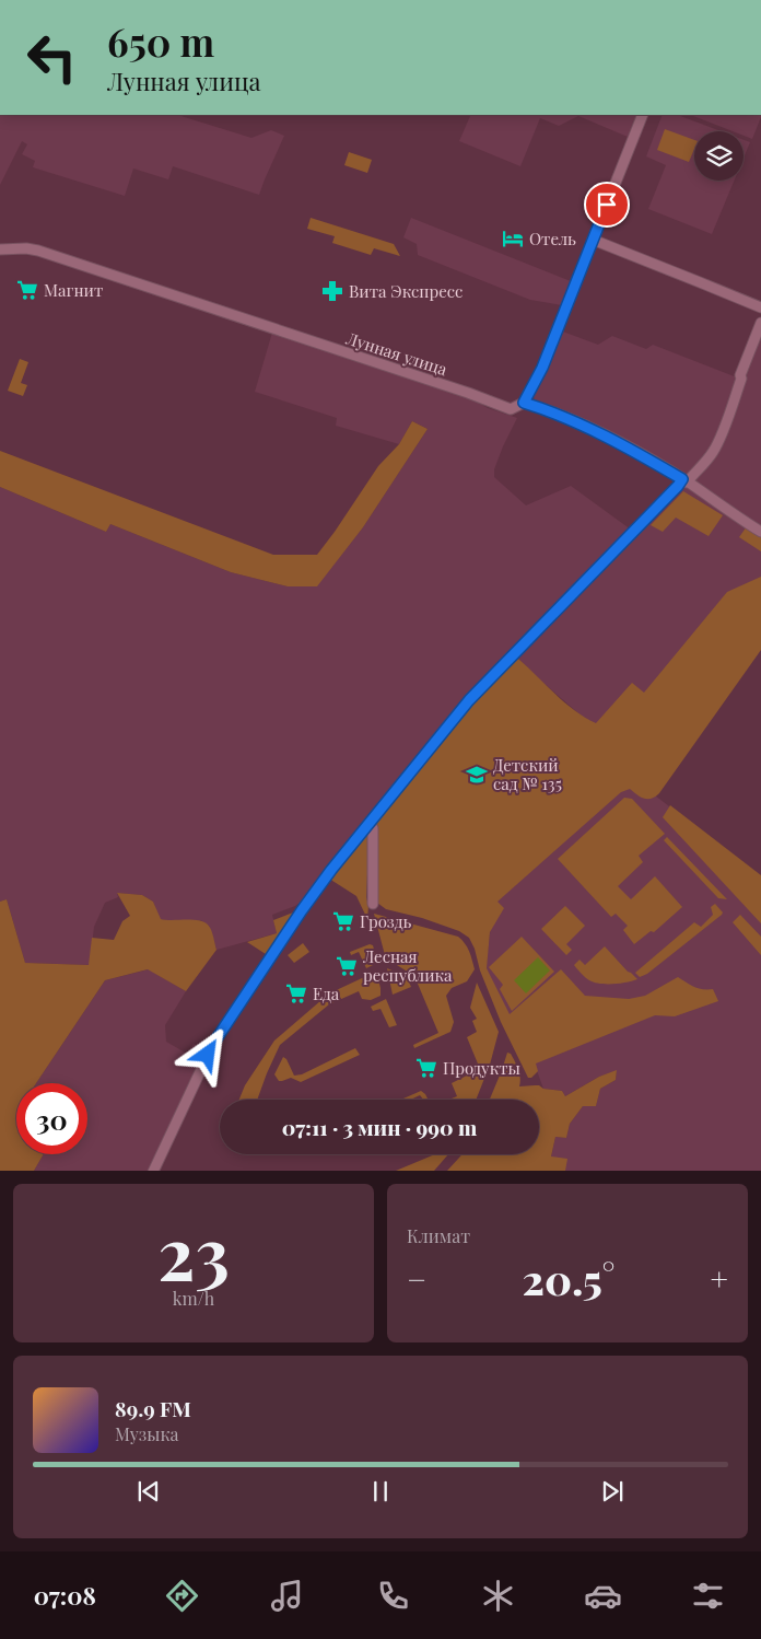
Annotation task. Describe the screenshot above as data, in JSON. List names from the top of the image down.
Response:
{
  "streets": {
    "street": ["Лунная улица"]
  },
  "places": {
    "hotel": ["Отель"],
    "supermarket": [
      "Магнит",
      "Гроздь",
      "Лесная республика",
      "Еда",
      "Продукты"
    ],
    "pharmacy": ["Вита Экспресс"],
    "school or university": ["Детский сад № 135"]
  },
  "page": {
    "turn": ["650 m", "Лунная улица"],
    "limit": "30",
    "trip": "07:11 · 3 мин · 990 m",
    "tile": [
      ["23", "km/h"],
      "Климат"
    ],
    "heat": ["−", "20.5°", "+"],
    "song": ["89.9 FM", "Музыка"],
    "tabs": "07:08"
  }
}
